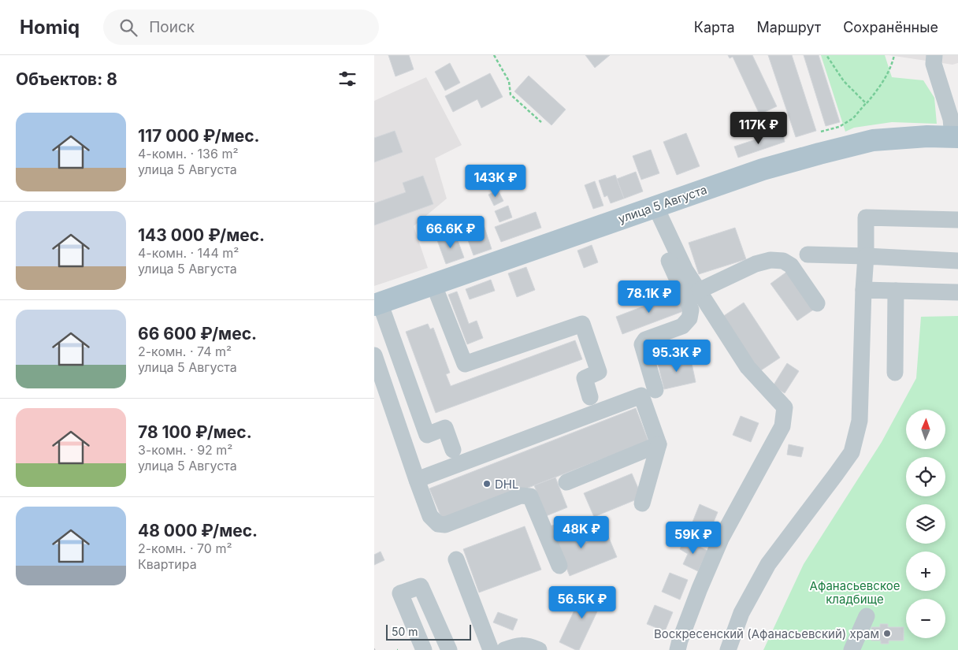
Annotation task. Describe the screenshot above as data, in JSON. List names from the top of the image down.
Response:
{
  "streets": {
    "main road": ["улица 5 Августа"]
  },
  "parks": ["Афанасьевское кладбище"],
  "places": ["DHL", "Воскресенский (Афанасьевский) храм"],
  "scale_bar": "50 m",
  "north": "top",
  "page": {
    "header": "Homiq",
    "search": "Поиск",
    "nav": ["Карта", "Маршрут", "Сохранённые"],
    "heading": "Объектов: 8",
    "list": [
      {
        "name": "117 000 ₽/мес.",
        "note": "4-комн. · 136 m² · улица 5 Августа"
      },
      {
        "name": "143 000 ₽/мес.",
        "note": "4-комн. · 144 m² · улица 5 Августа"
      },
      {
        "name": "66 600 ₽/мес.",
        "note": "2-комн. · 74 m² · улица 5 Августа"
      },
      {
        "name": "78 100 ₽/мес.",
        "note": "3-комн. · 92 m² · улица 5 Августа"
      },
      {
        "name": "48 000 ₽/мес.",
        "note": "2-комн. · 70 m² · Квартира"
      }
    ],
    "price": [
      "117K ₽",
      "143K ₽",
      "66.6K ₽",
      "78.1K ₽",
      "95.3K ₽",
      "48K ₽",
      "59K ₽",
      "56.5K ₽"
    ],
    "map_buttons": ["+", "−"],
    "scale": "50 m"
  }
}
